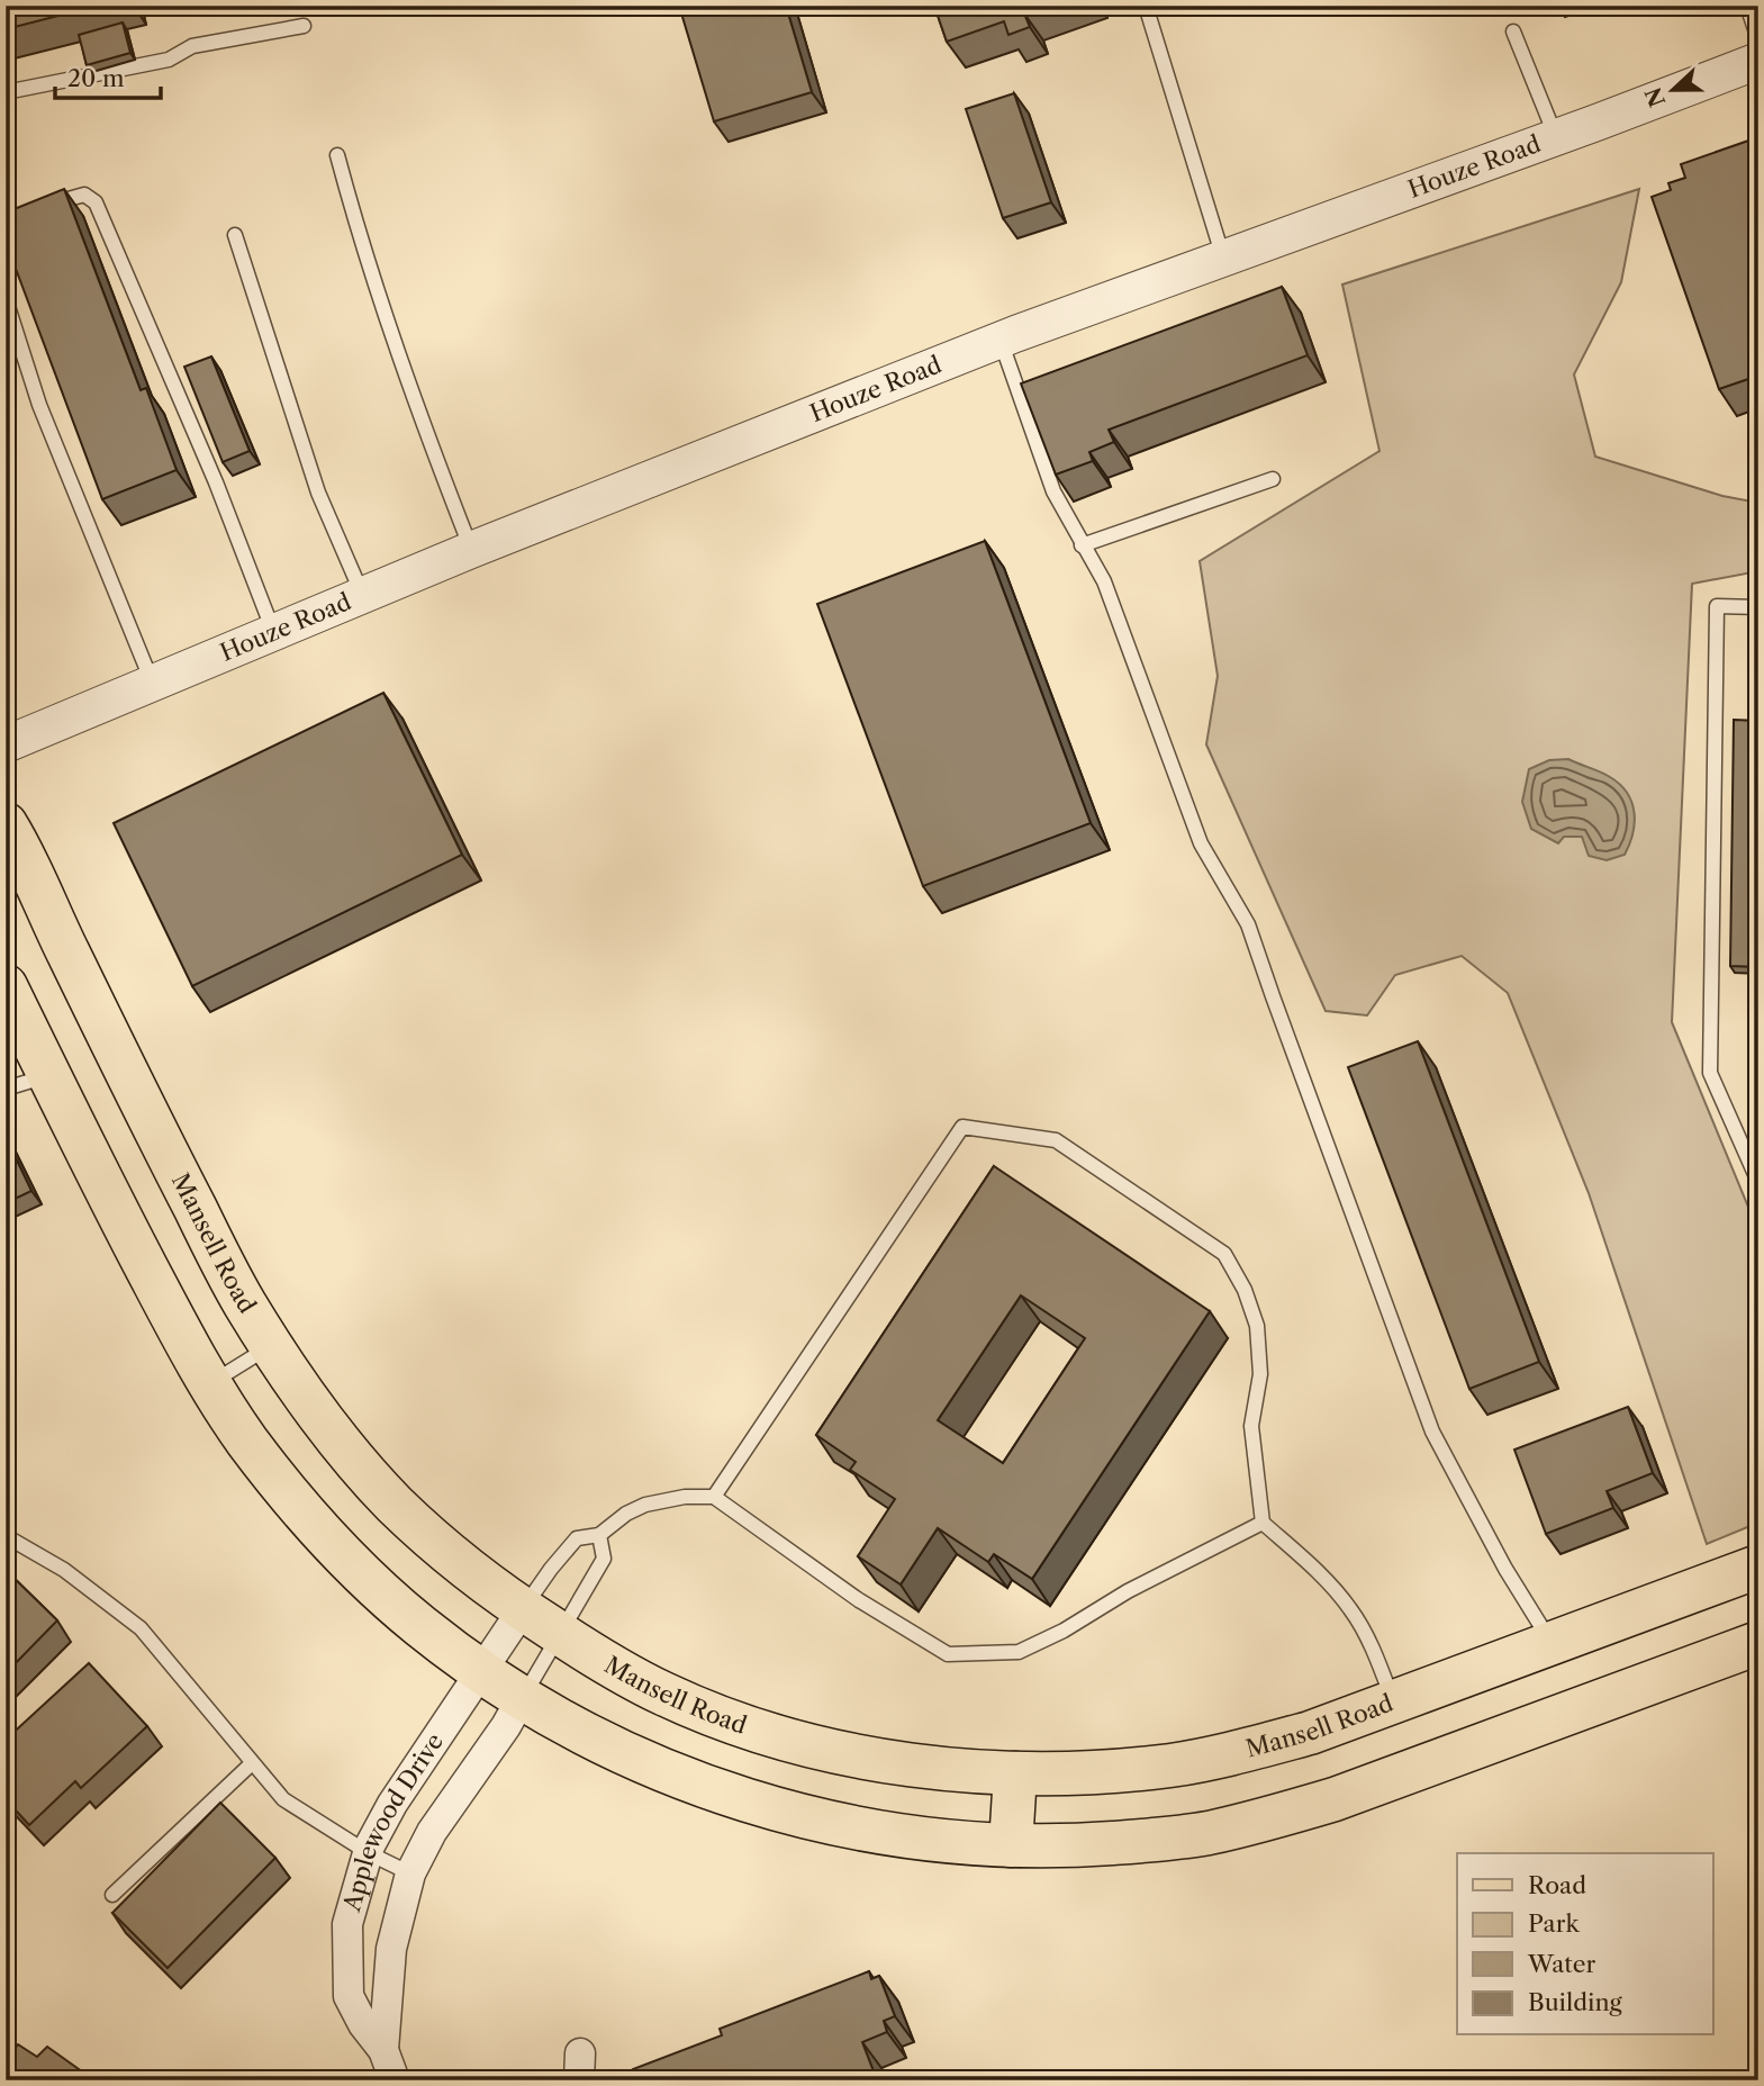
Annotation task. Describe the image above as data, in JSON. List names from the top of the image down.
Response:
{
  "streets": {
    "main road": ["Mansell Road"],
    "street": ["Houze Road", "Applewood Drive"]
  },
  "crossings": [
    ["Mansell Road", "Applewood Drive"]
  ],
  "legend": [
    "Road",
    "Park",
    "Water",
    "Building"
  ],
  "scale_bar": "20 m",
  "north": "left"
}
